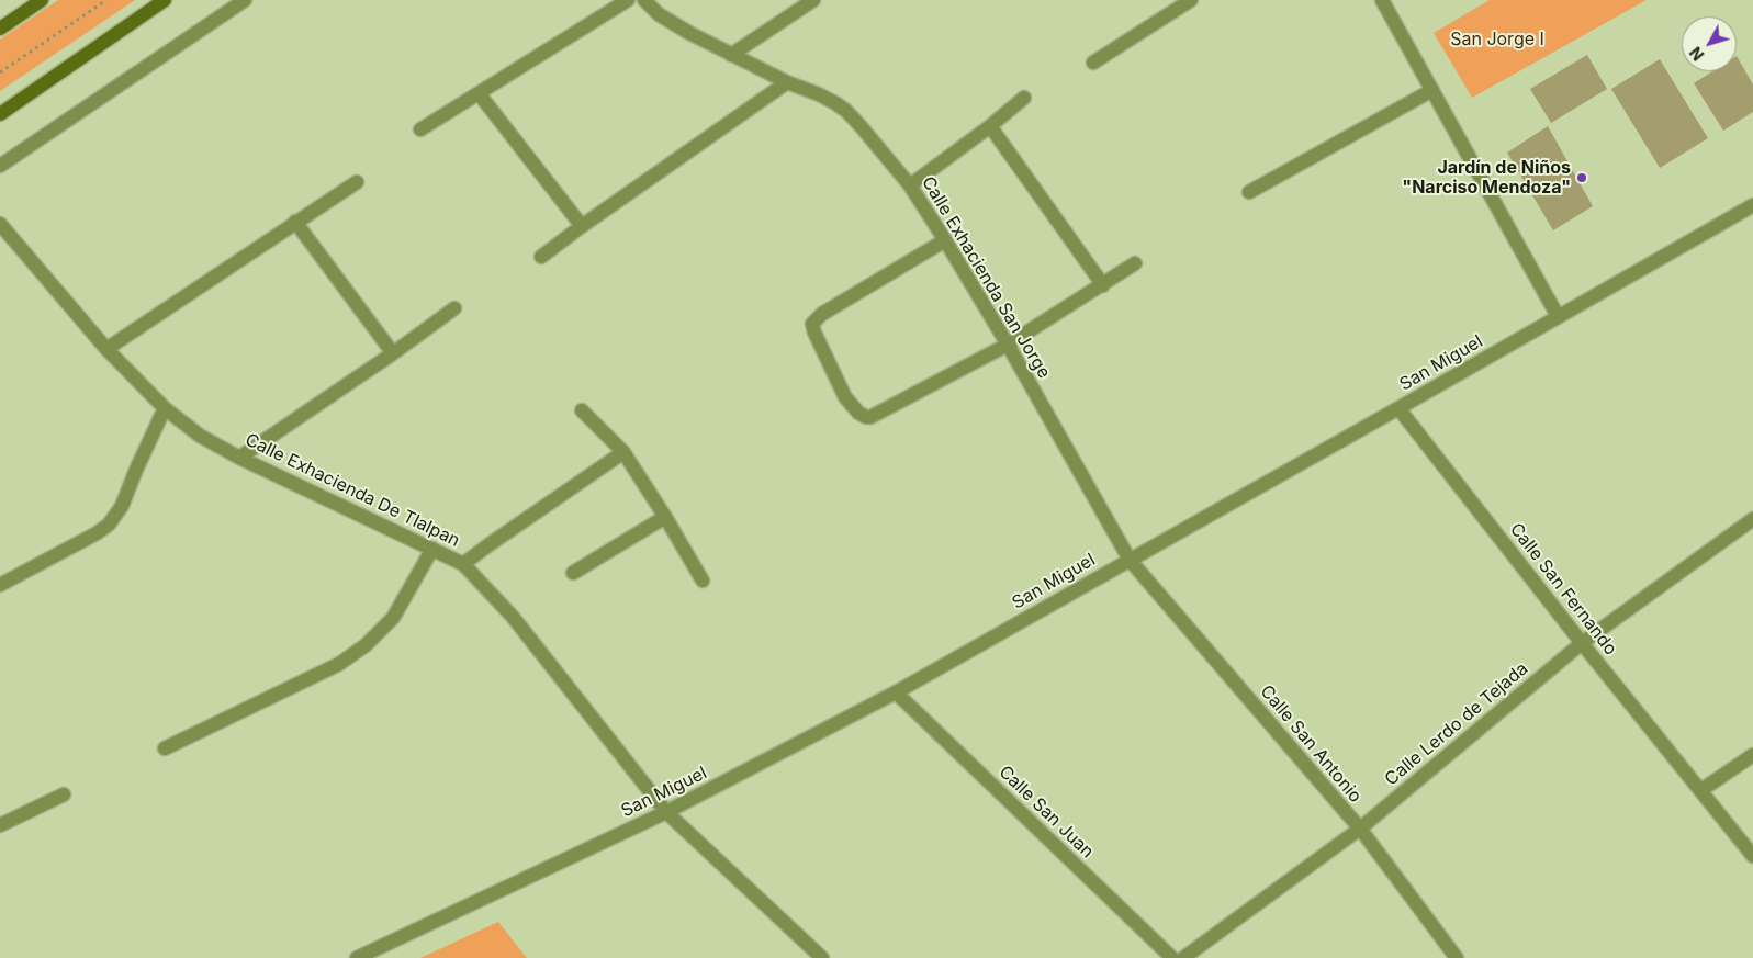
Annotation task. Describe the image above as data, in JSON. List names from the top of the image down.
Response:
{
  "streets": {
    "street": [
      "Calle Exhacienda San Jorge",
      "San Miguel",
      "Calle Exhacienda De Tlalpan",
      "Calle San Fernando",
      "Calle Lerdo de Tejada",
      "Calle San Antonio",
      "Calle San Juan"
    ]
  },
  "crossings": [
    ["Calle Exhacienda San Jorge", "San Miguel"],
    ["Calle Exhacienda San Jorge", "Calle San Antonio"],
    ["San Miguel", "Calle Exhacienda De Tlalpan"],
    ["San Miguel", "Calle San Fernando"],
    ["San Miguel", "Calle San Antonio"],
    ["San Miguel", "Calle San Juan"],
    ["Calle San Fernando", "Calle Lerdo de Tejada"],
    ["Calle Lerdo de Tejada", "Calle San Antonio"]
  ],
  "parks": ["San Jorge I"],
  "places": ["Jardín de Niños \"Narciso Mendoza\""],
  "north": "bottom left"
}
